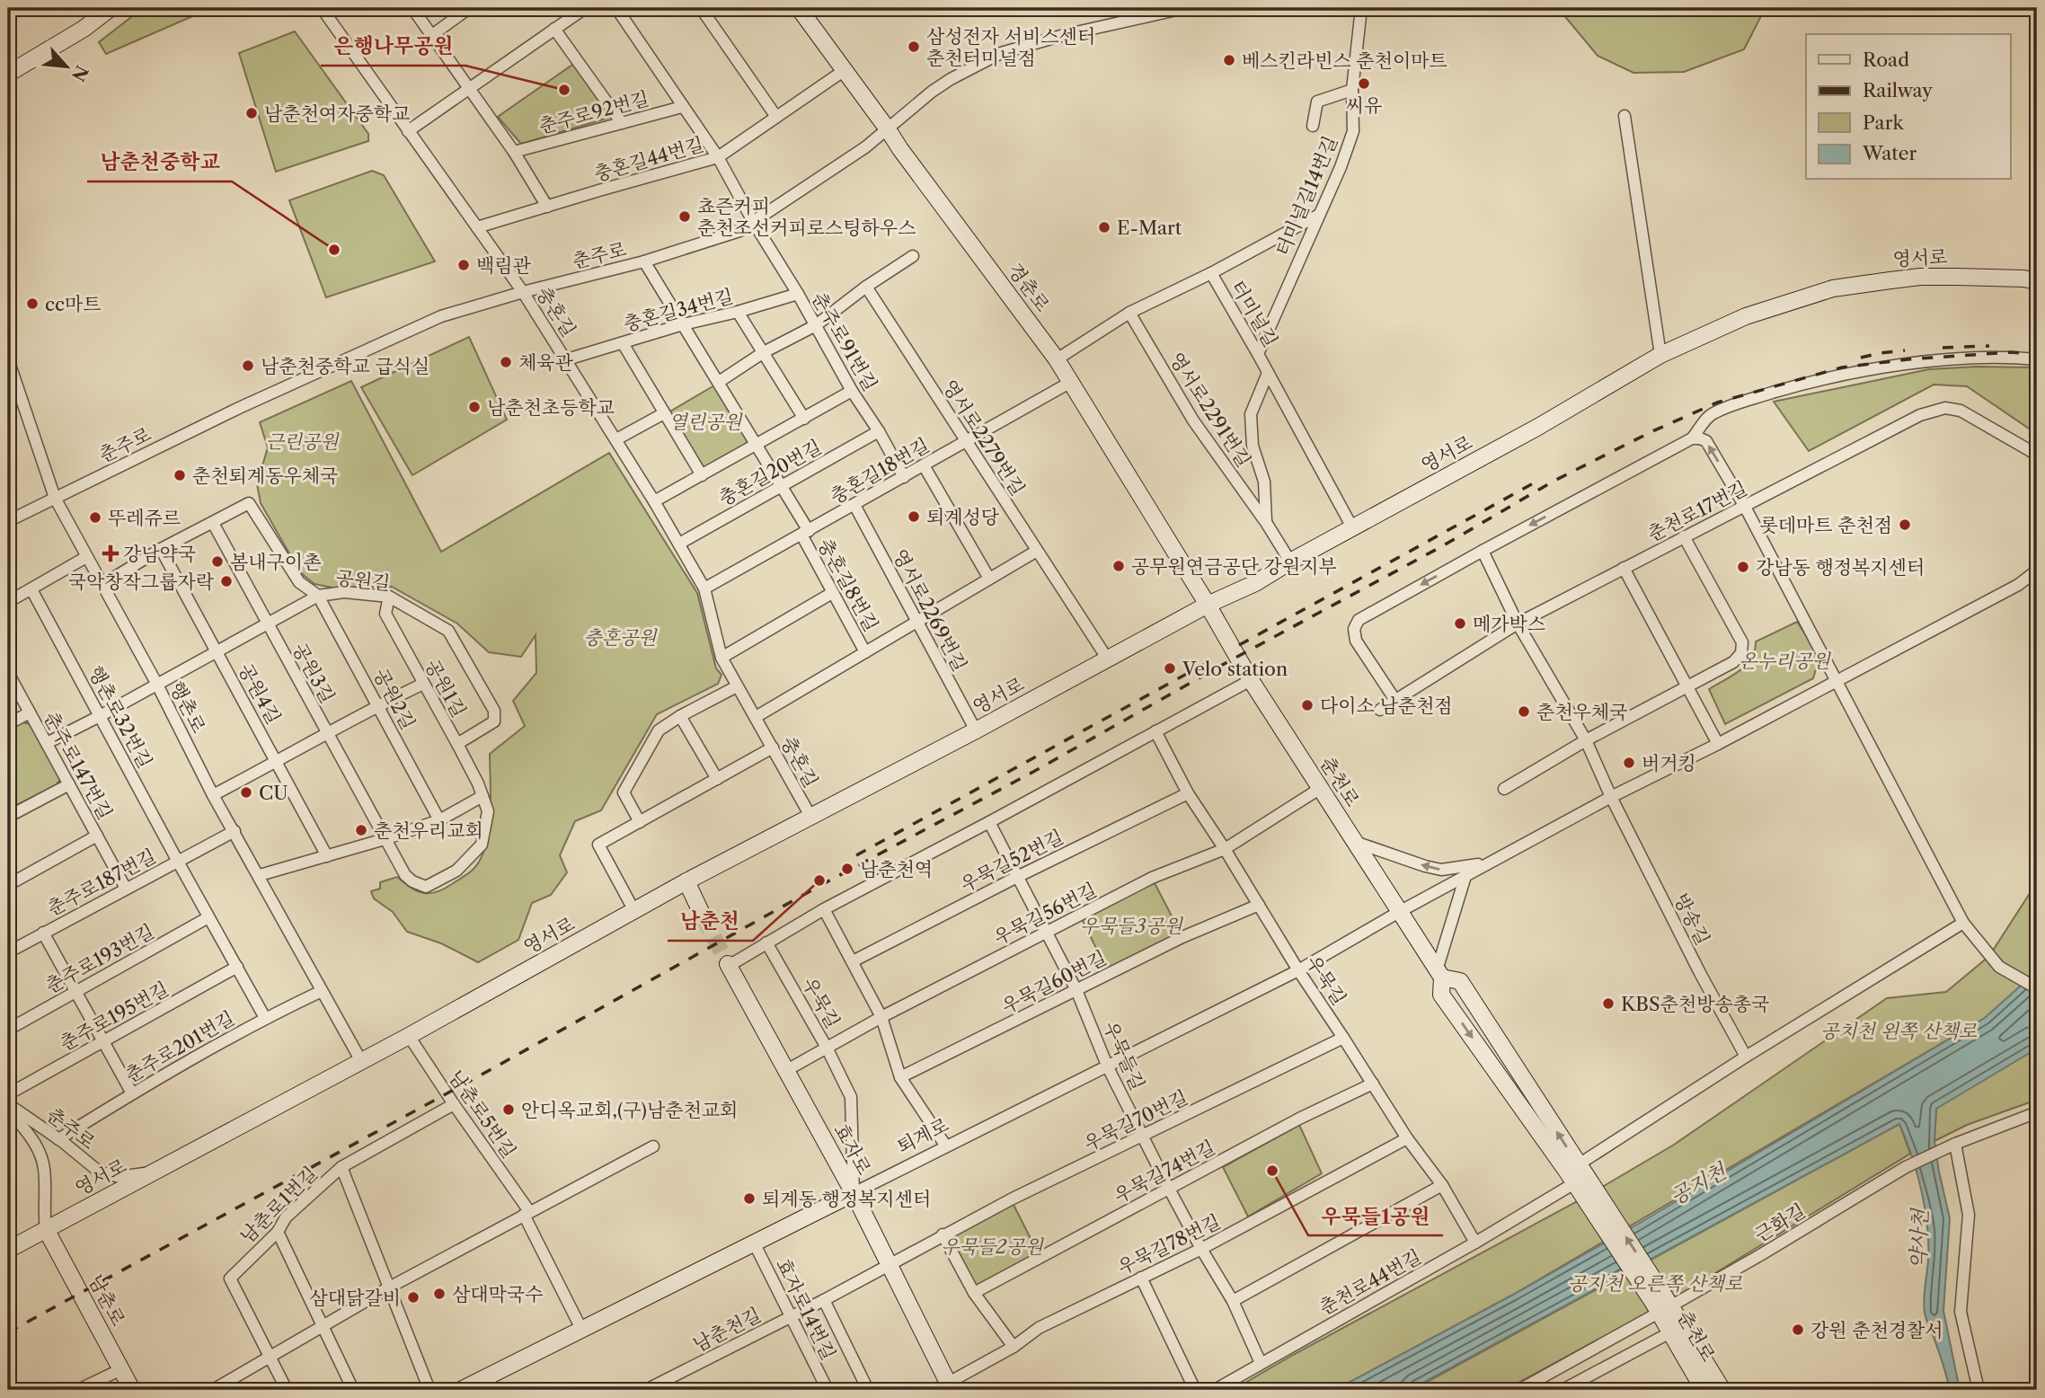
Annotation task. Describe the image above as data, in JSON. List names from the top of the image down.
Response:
{
  "streets": {
    "street": [
      "춘주로92번길",
      "충혼길44번길",
      "터미널길14번길",
      "춘주로",
      "영서로",
      "경춘로",
      "충혼길34번길",
      "충혼길",
      "터미널길",
      "춘주로91번길",
      "영서로2291번길",
      "영서로2279번길",
      "충혼길18번길",
      "충혼길20번길",
      "춘천로17번길",
      "공원길",
      "충혼길8번길",
      "영서로2269번길",
      "공원3길",
      "공원1길",
      "공원4길",
      "공원2길",
      "행촌로",
      "행촌로32번길",
      "춘주로147번길",
      "춘천로",
      "우묵길52번길",
      "춘주로187번길",
      "우묵길56번길",
      "방송길",
      "춘주로193번길",
      "우묵길",
      "우묵길60번길",
      "춘주로195번길",
      "춘주로201번길",
      "우묵들길",
      "남춘로5번길",
      "우묵길70번길",
      "퇴계로",
      "효자로",
      "우묵길74번길",
      "남춘로1번길",
      "근화길",
      "우묵길78번길",
      "춘천로44번길",
      "남춘로",
      "효자로14번길",
      "남춘천길"
    ]
  },
  "crossings": [
    ["춘주로92번길", "충혼길44번길"],
    ["춘주로92번길", "춘주로"],
    ["춘주로92번길", "춘주로91번길"],
    ["충혼길44번길", "경춘로"],
    ["충혼길44번길", "충혼길"],
    ["터미널길14번길", "터미널길"],
    ["춘주로", "영서로"],
    ["춘주로", "경춘로"],
    ["춘주로", "충혼길"],
    ["춘주로", "춘주로91번길"],
    ["춘주로", "충혼길8번길"],
    ["춘주로", "행촌로"],
    ["춘주로", "춘주로201번길"],
    ["영서로", "경춘로"],
    ["영서로", "충혼길"],
    ["영서로", "터미널길"],
    ["영서로", "영서로2291번길"],
    ["영서로", "영서로2279번길"],
    ["영서로", "영서로2269번길"],
    ["영서로", "행촌로"],
    ["영서로", "춘천로"],
    ["영서로", "남춘로5번길"],
    ["영서로", "남춘로"],
    ["경춘로", "터미널길"],
    ["경춘로", "충혼길18번길"],
    ["경춘로", "춘천로"],
    ["충혼길34번길", "충혼길"],
    ["충혼길34번길", "춘주로91번길"],
    ["충혼길34번길", "충혼길8번길"],
    ["충혼길", "충혼길18번길"],
    ["충혼길", "충혼길20번길"],
    ["충혼길", "충혼길8번길"],
    ["터미널길", "영서로2291번길"],
    ["춘주로91번길", "충혼길18번길"],
    ["춘주로91번길", "충혼길20번길"],
    ["영서로2279번길", "충혼길18번길"],
    ["영서로2279번길", "충혼길8번길"],
    ["충혼길18번길", "충혼길8번길"],
    ["충혼길18번길", "영서로2269번길"],
    ["충혼길20번길", "충혼길8번길"],
    ["춘천로17번길", "방송길"],
    ["공원길", "공원3길"],
    ["공원길", "공원1길"],
    ["공원길", "공원2길"],
    ["충혼길8번길", "영서로2269번길"],
    ["공원3길", "공원1길"],
    ["행촌로", "춘주로187번길"],
    ["행촌로", "춘주로201번길"],
    ["행촌로32번길", "춘주로187번길"],
    ["춘주로147번길", "춘주로187번길"],
    ["춘천로", "우묵길56번길"],
    ["춘천로", "퇴계로"],
    ["춘천로", "근화길"],
    ["춘천로", "춘천로44번길"],
    ["우묵길52번길", "우묵길"],
    ["우묵길52번길", "우묵들길"],
    ["춘주로187번길", "춘주로193번길"],
    ["춘주로187번길", "춘주로195번길"],
    ["춘주로187번길", "춘주로201번길"],
    ["우묵길56번길", "우묵길"],
    ["우묵길56번길", "우묵들길"],
    ["우묵길56번길", "효자로"],
    ["우묵길", "우묵길60번길"],
    ["우묵길", "우묵길70번길"],
    ["우묵길", "퇴계로"],
    ["우묵길", "효자로"],
    ["우묵길", "우묵길74번길"],
    ["우묵길", "우묵길78번길"],
    ["우묵길", "춘천로44번길"],
    ["우묵길60번길", "우묵들길"],
    ["우묵들길", "우묵길70번길"],
    ["우묵들길", "퇴계로"],
    ["우묵들길", "우묵길74번길"],
    ["우묵들길", "우묵길78번길"],
    ["우묵들길", "춘천로44번길"],
    ["남춘로5번길", "퇴계로"],
    ["남춘로5번길", "남춘로1번길"],
    ["우묵길70번길", "효자로"],
    ["우묵길70번길", "남춘천길"],
    ["퇴계로", "효자로"],
    ["퇴계로", "효자로14번길"],
    ["효자로", "우묵길78번길"],
    ["효자로", "남춘천길"],
    ["효자로14번길", "남춘천길"]
  ],
  "water": ["공지천", "약사천"],
  "parks": [
    "열린공원",
    "근린공원",
    "충혼공원",
    "온누리공원",
    "우묵들3공원",
    "공치천 왼쪽 산책로",
    "우묵들2공원",
    "공지천 오른쪽 산책로"
  ],
  "places": {
    "other": [
      "삼성전자 서비스센터 춘천터미널점",
      "베스킨라빈스 춘천이마트",
      "씨유",
      "은행나무공원",
      "남춘천여자중학교",
      "쵸즌커피 춘천조선커피로스팅하우스",
      "E-Mart",
      "남춘천중학교",
      "백림관",
      "cc마트",
      "체육관",
      "남춘천중학교 급식실",
      "남춘천초등학교",
      "춘천퇴계동우체국",
      "퇴계성당",
      "뚜레쥬르",
      "롯데마트 춘천점",
      "봄내구이촌",
      "공무원연금공단 강원지부",
      "강남동 행정복지센터",
      "국악창작그룹자락",
      "메가박스",
      "Velo station",
      "다이소 남춘천점",
      "춘천우체국",
      "버거킹",
      "CU",
      "춘천우리교회",
      "남춘천역",
      "남춘천",
      "KBS춘천방송총국",
      "안디옥교회,(구)남춘천교회",
      "우묵들1공원",
      "퇴계동 행정복지센터",
      "삼대막국수",
      "삼대닭갈비",
      "강원 춘천경찰서"
    ],
    "health": ["강남약국"]
  },
  "legend": [
    "Road",
    "Railway",
    "Park",
    "Water"
  ],
  "north": "bottom right"
}
